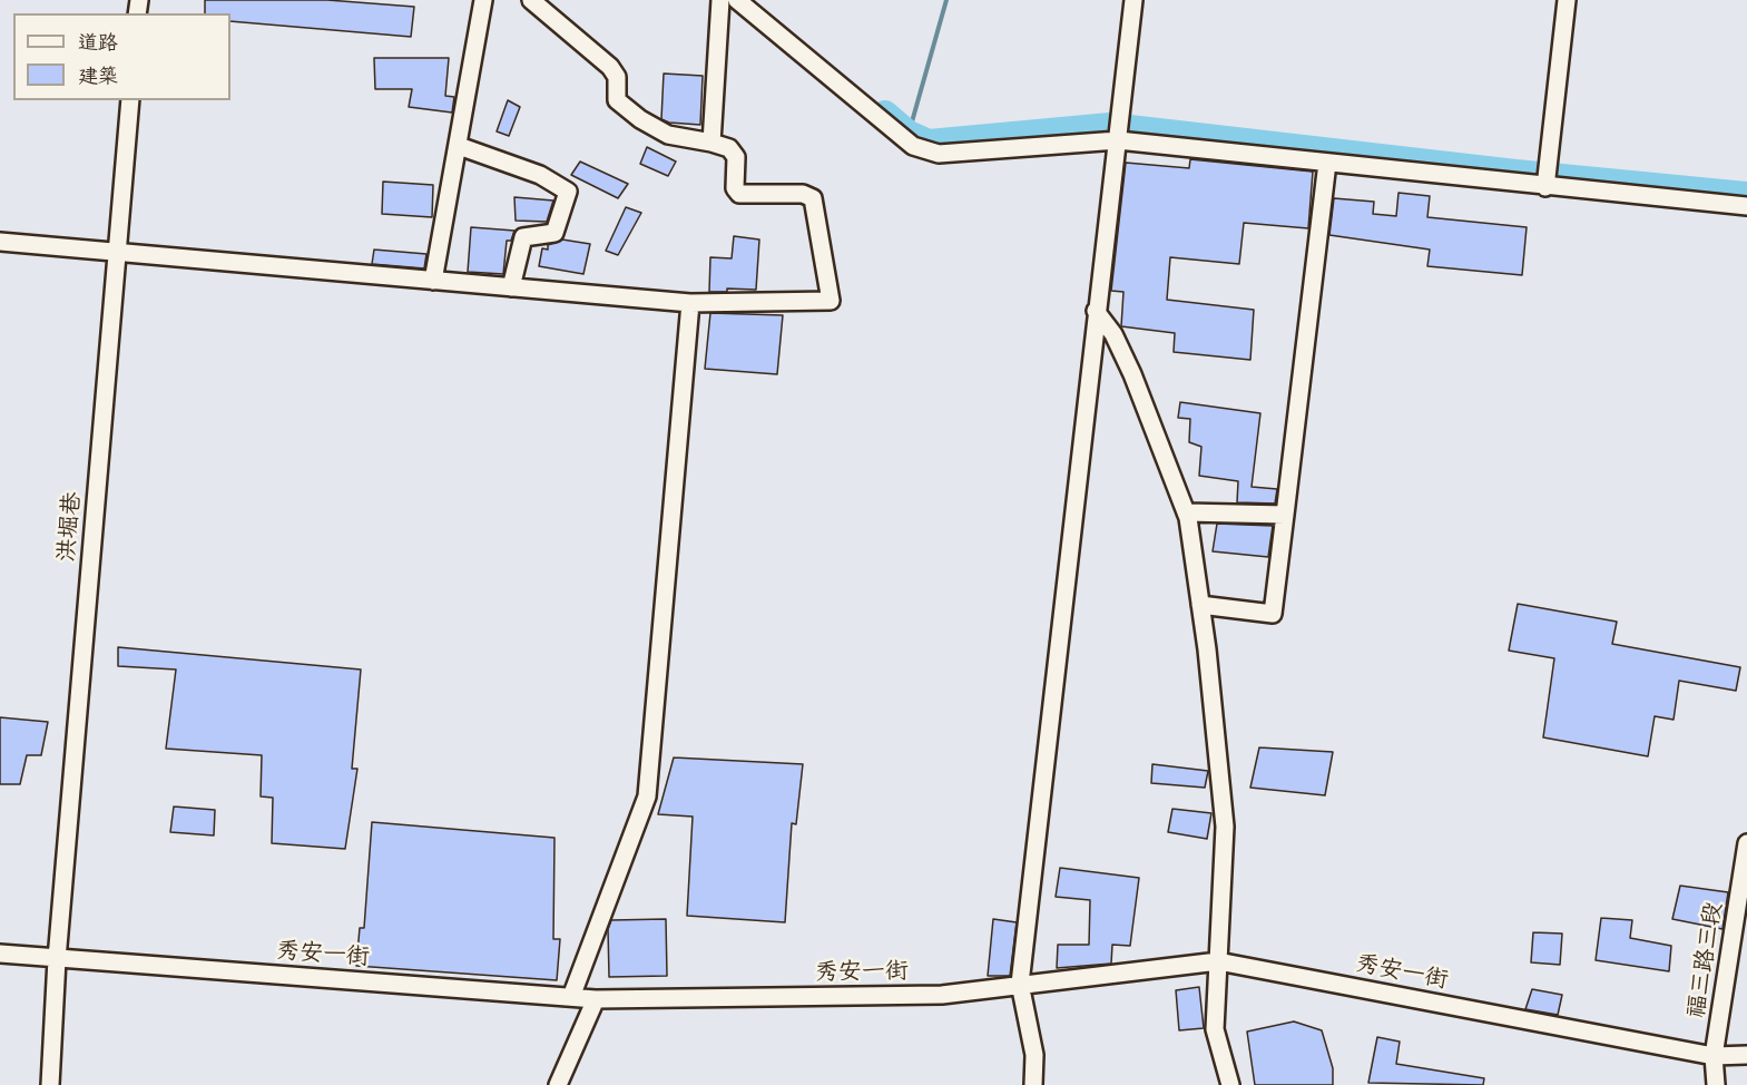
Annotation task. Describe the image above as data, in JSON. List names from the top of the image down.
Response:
{
  "streets": {
    "street": ["洪堀巷", "秀安一街", "福三路三段"]
  },
  "crossings": [
    ["洪堀巷", "秀安一街"],
    ["秀安一街", "福三路三段"]
  ],
  "legend": ["道路", "建築"]
}
